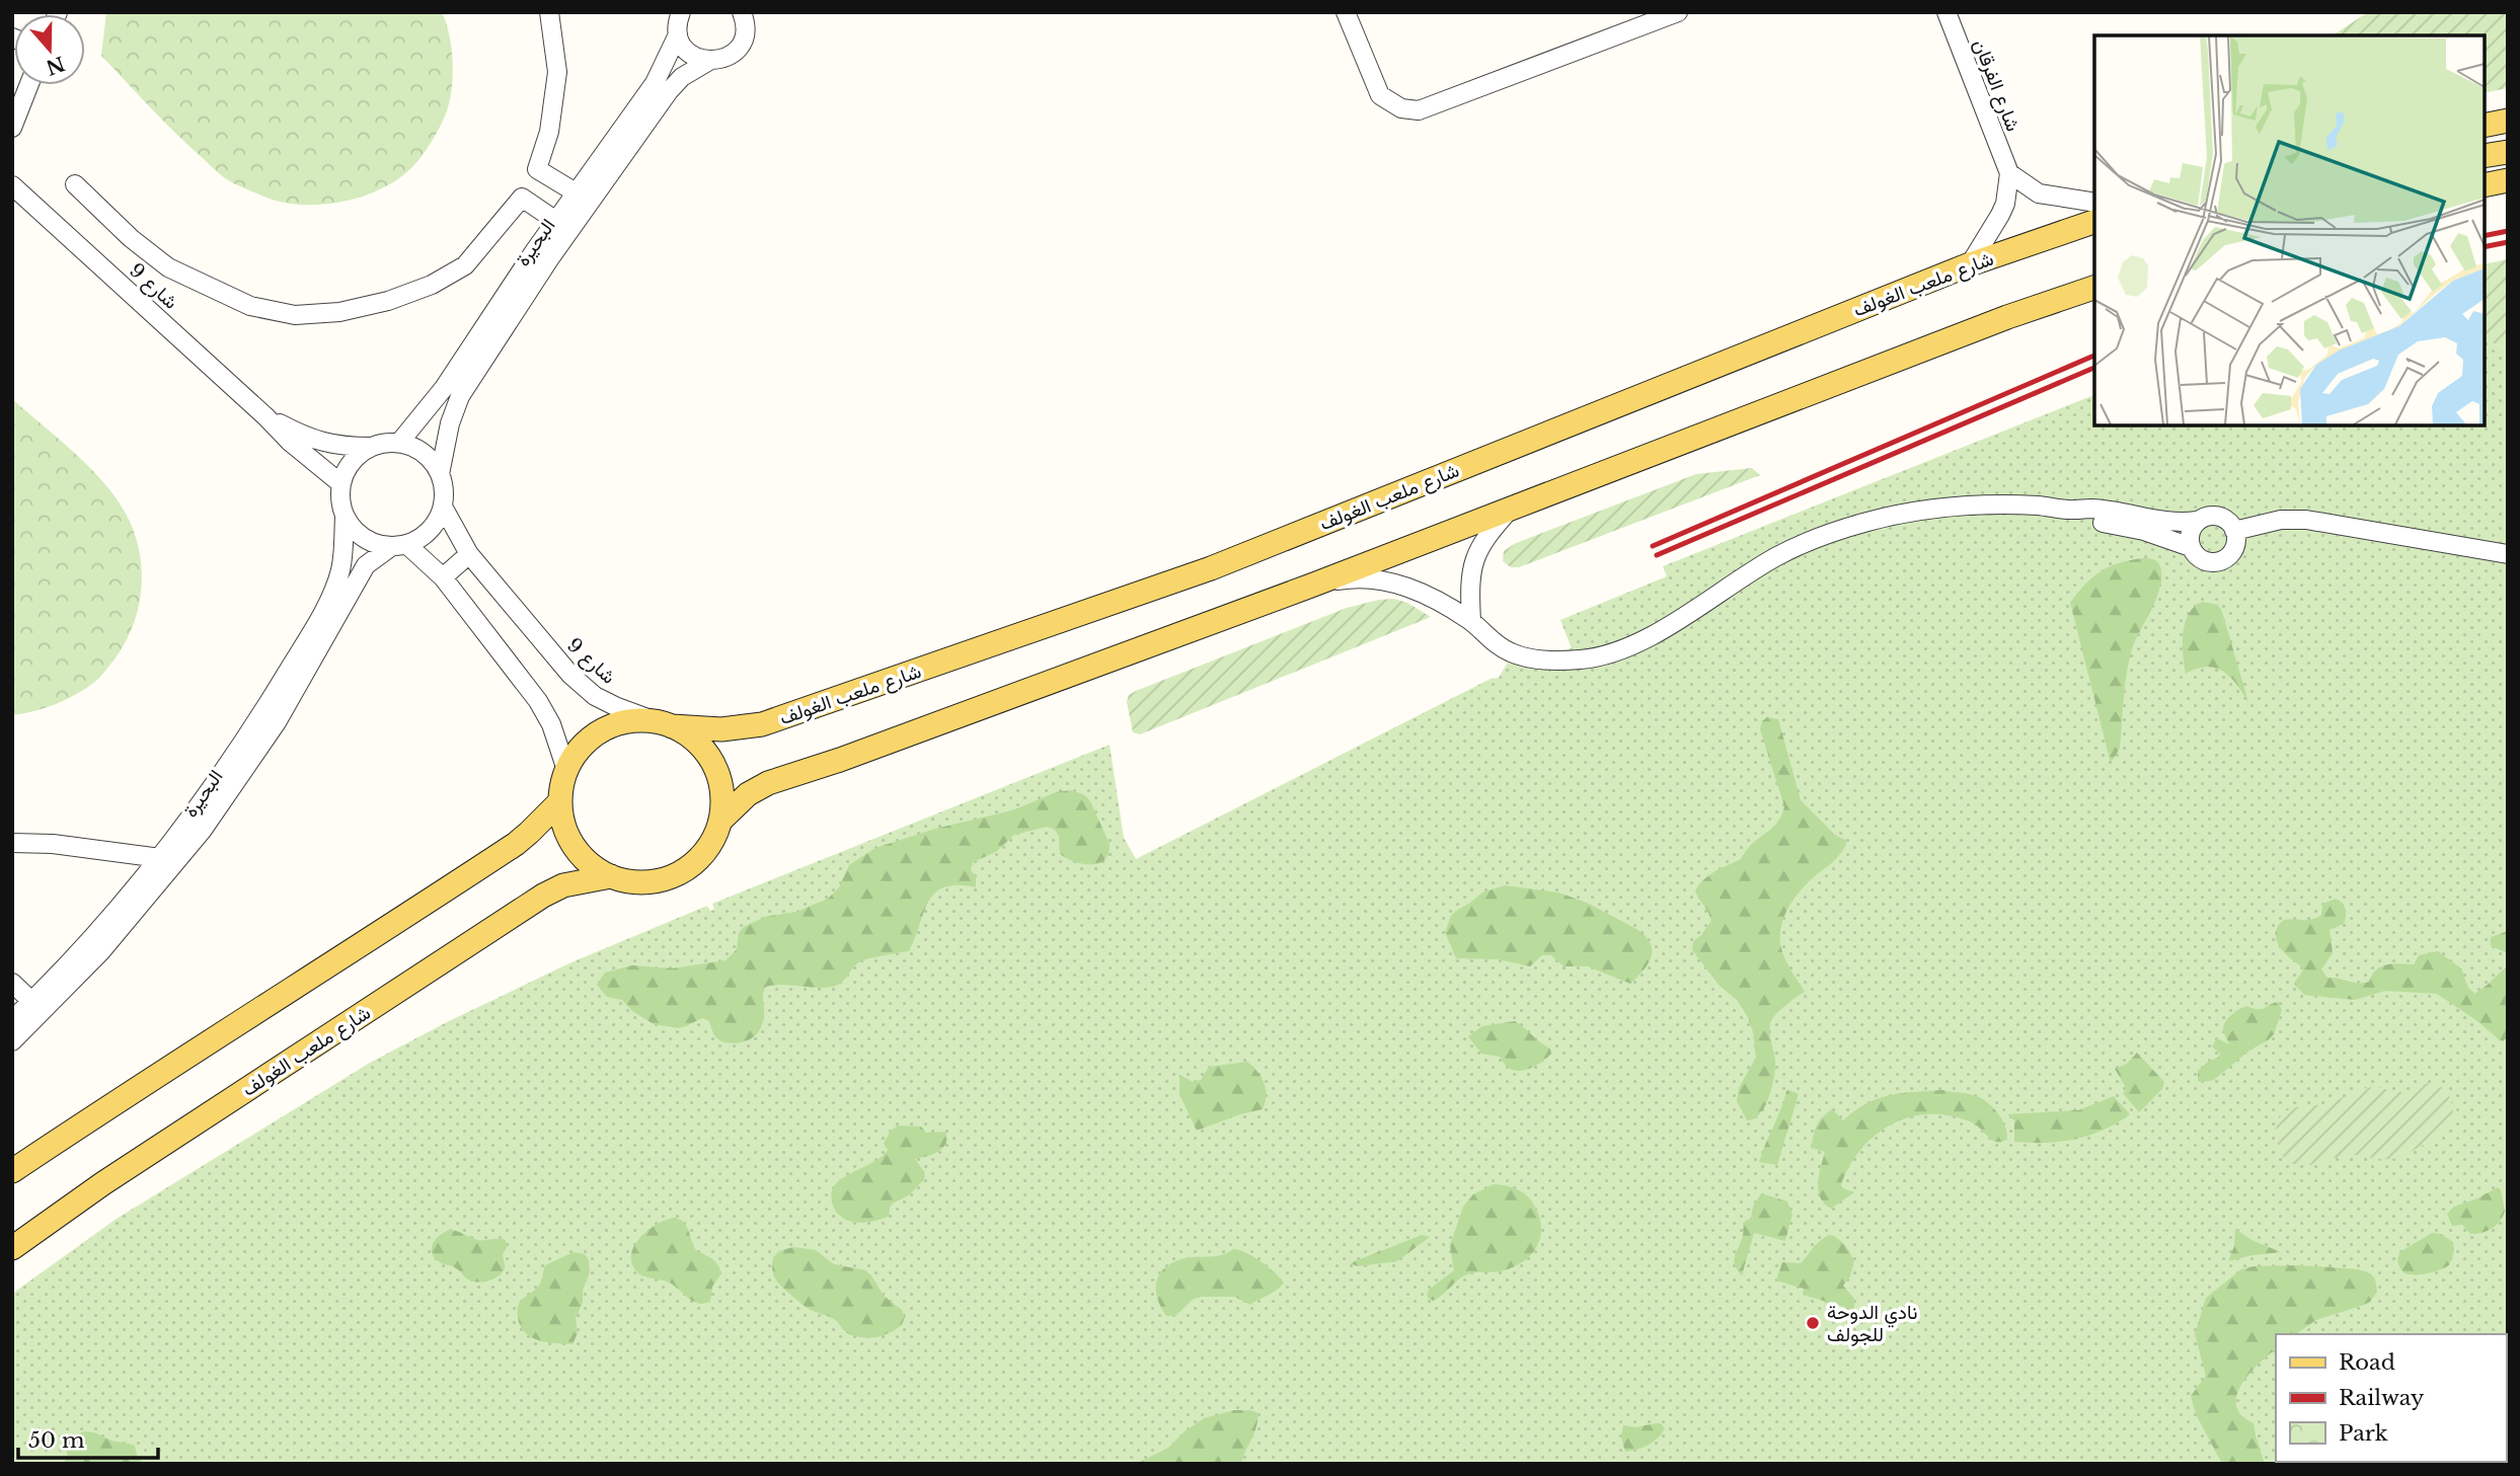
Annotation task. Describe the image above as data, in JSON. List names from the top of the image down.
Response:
{
  "streets": {
    "main road": ["شارع ملعب الغولف"],
    "street": ["شارع الفرقان", "البحيرة", "شارع 9"]
  },
  "crossings": [
    ["البحيرة", "شارع 9"],
    ["شارع ملعب الغولف", "شارع 9"]
  ],
  "places": ["نادي الدوحة للجولف"],
  "legend": ["Road", "Railway", "Park"],
  "scale_bar": "50 m",
  "north": "bottom"
}
